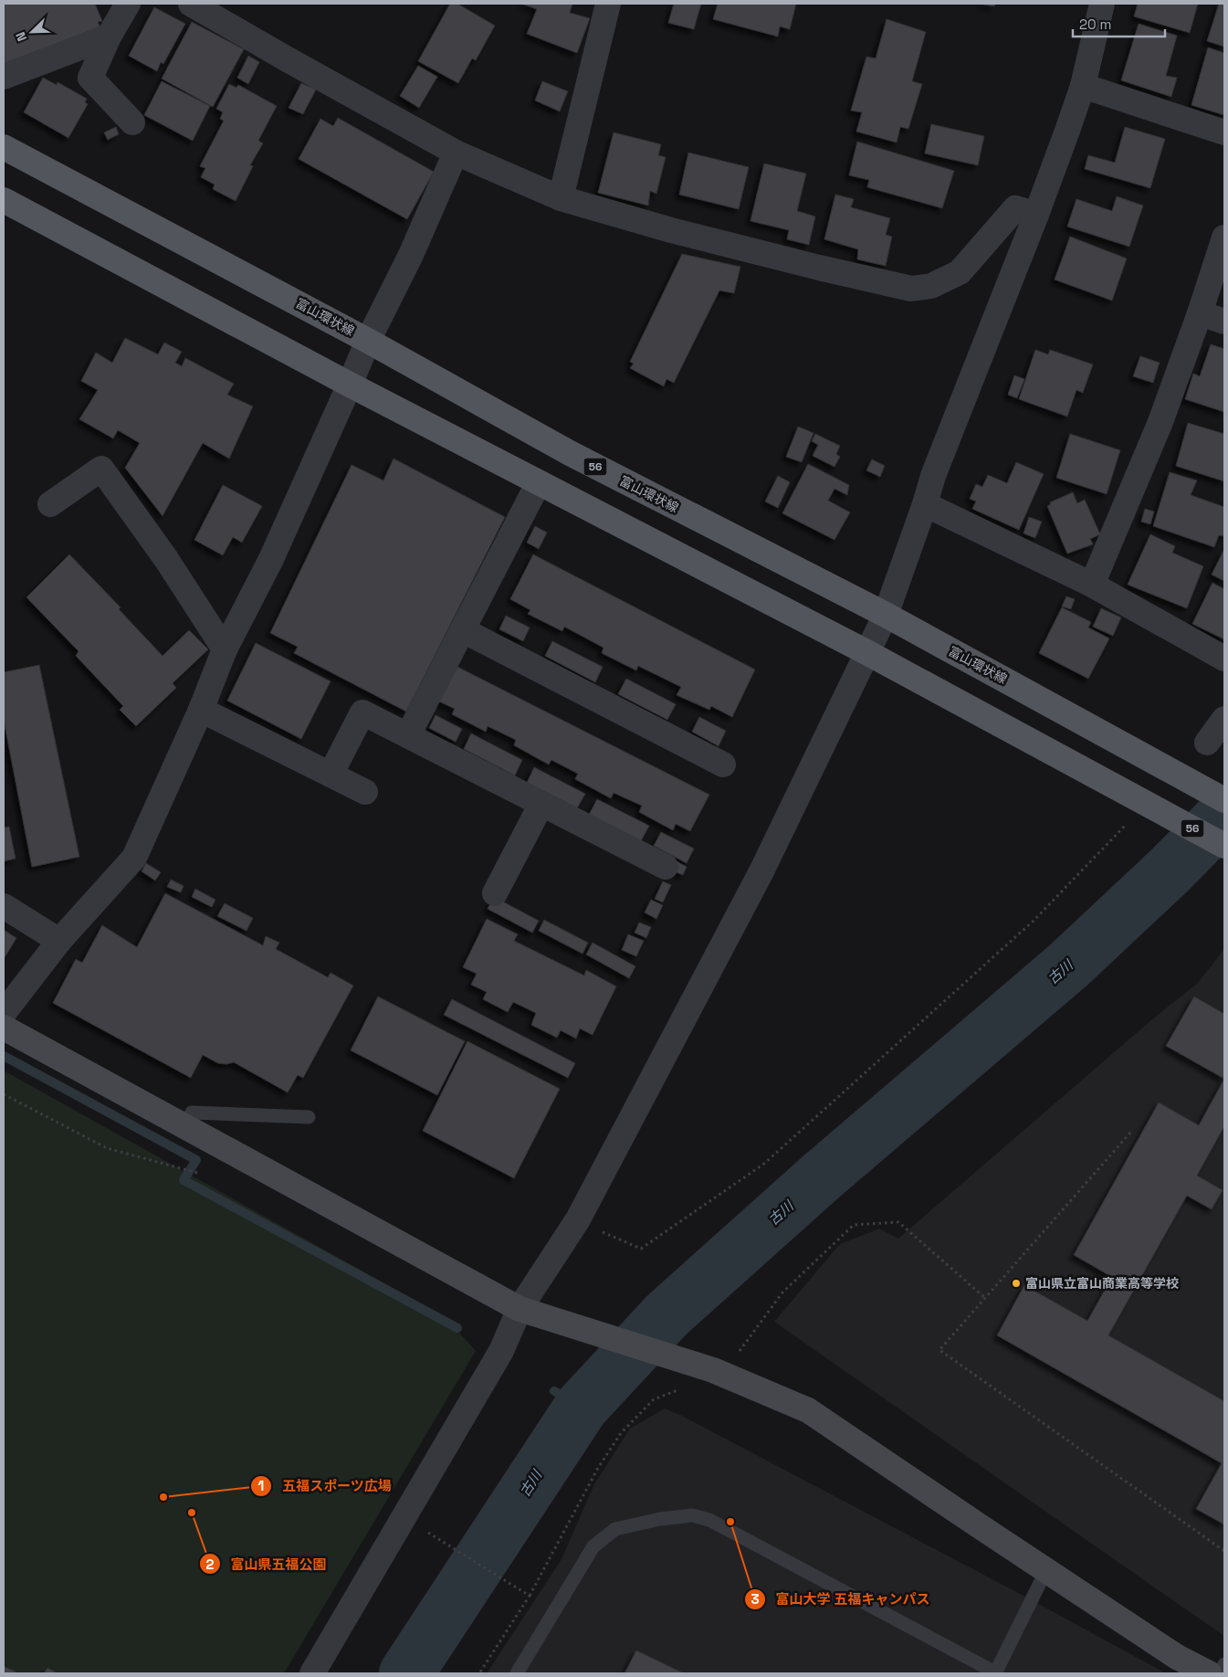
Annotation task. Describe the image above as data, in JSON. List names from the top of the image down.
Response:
{
  "streets": {
    "main road": ["富山環状線", "56"]
  },
  "water": ["古川"],
  "places": [
    "富山県立富山商業高等学校",
    "五福スポーツ広場",
    "富山県五福公園",
    "富山大学 五福キャンパス"
  ],
  "scale_bar": "20 m",
  "north": "bottom left"
}
